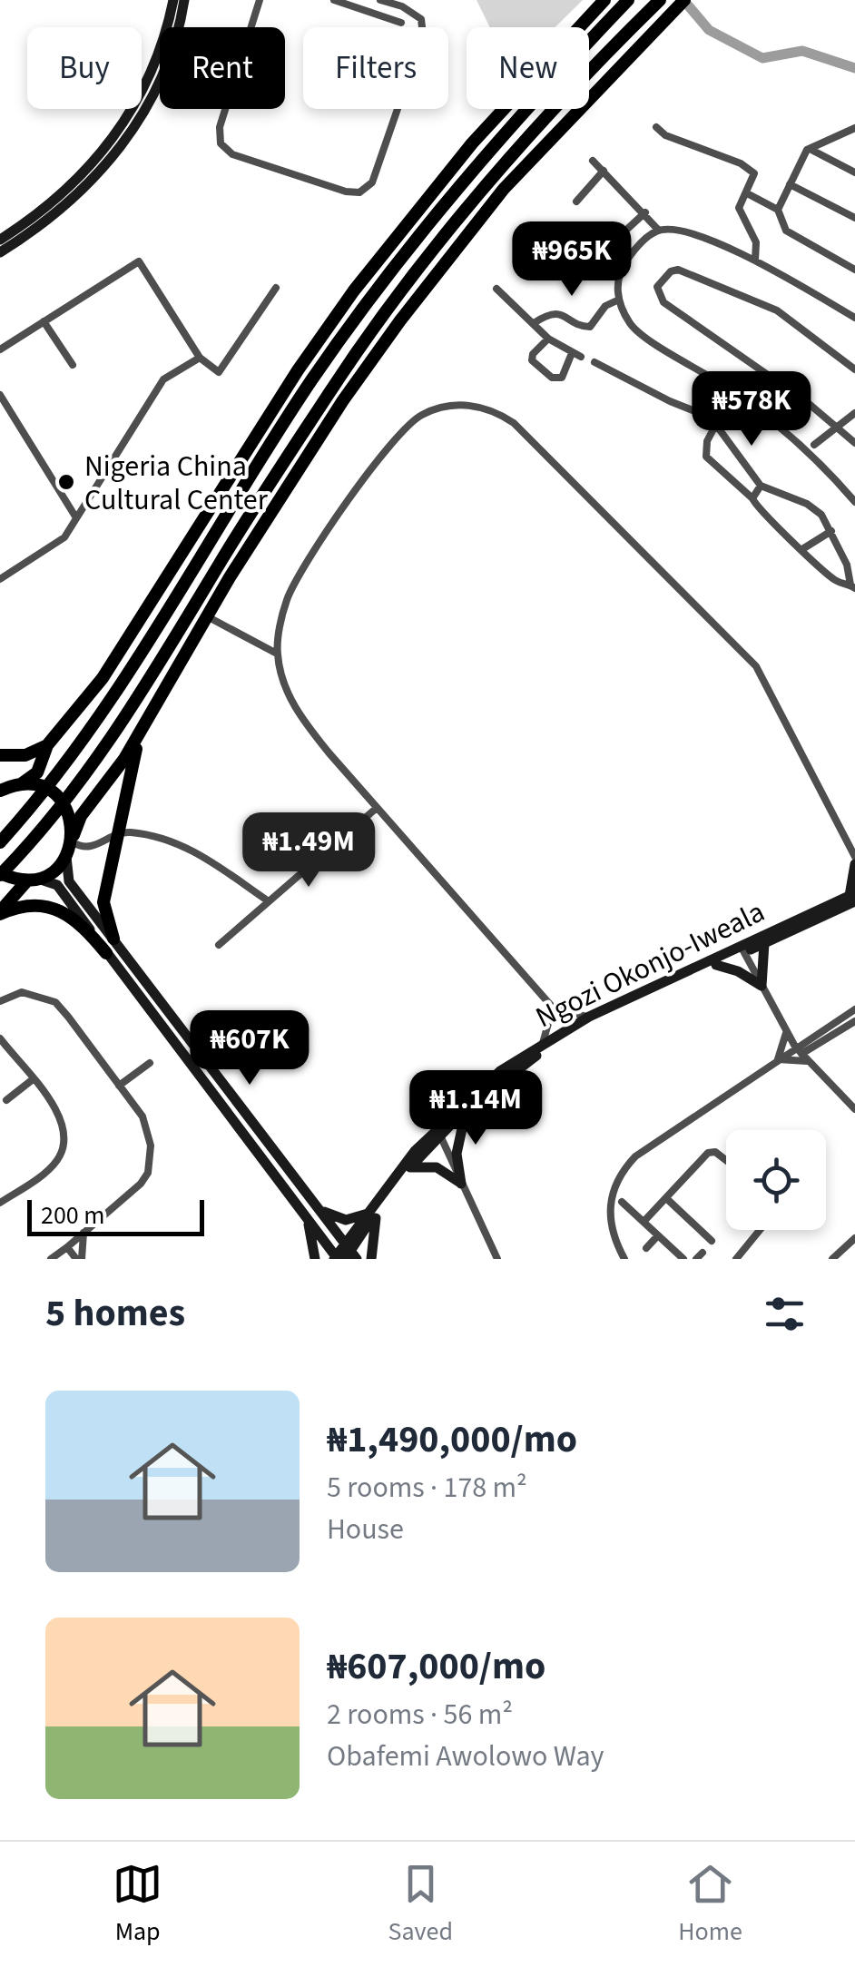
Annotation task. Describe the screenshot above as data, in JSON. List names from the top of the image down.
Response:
{
  "streets": {
    "main road": ["Ngozi Okonjo-Iweala"]
  },
  "places": ["Nigeria China Cultural Center"],
  "scale_bar": "200 m",
  "page": {
    "chip": [
      "Buy",
      "Rent",
      "Filters",
      "New"
    ],
    "price": [
      "₦965K",
      "₦578K",
      "₦1.49M",
      "₦607K",
      "₦1.14M"
    ],
    "scale": "200 m",
    "heading": "5 homes",
    "list": [
      {
        "name": "₦1,490,000/mo",
        "note": "5 rooms · 178 m² · House"
      },
      {
        "name": "₦607,000/mo",
        "note": "2 rooms · 56 m² · Obafemi Awolowo Way"
      }
    ],
    "tabs": ["Map", "Saved", "Home"]
  }
}
